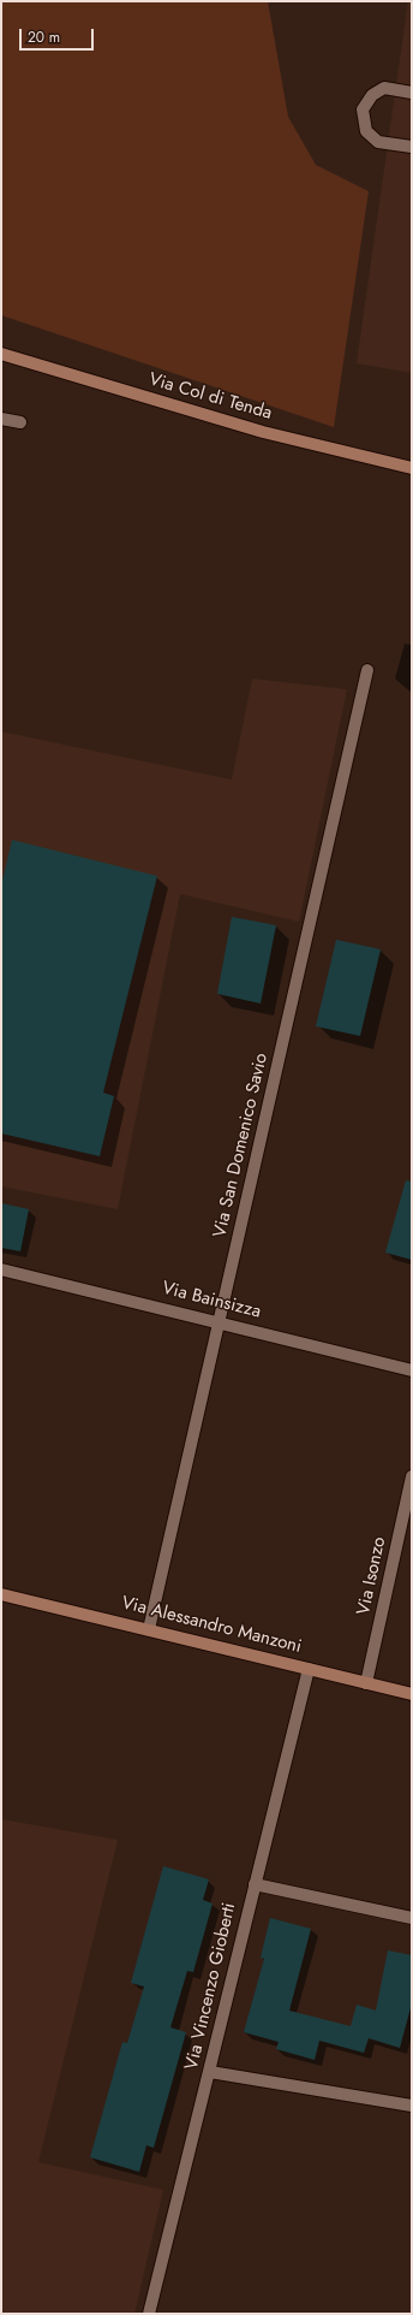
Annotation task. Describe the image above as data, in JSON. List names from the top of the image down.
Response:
{
  "streets": {
    "street": [
      "Via Col di Tenda",
      "Via San Domenico Savio",
      "Via Bainsizza",
      "Via Isonzo",
      "Via Alessandro Manzoni",
      "Via Vincenzo Gioberti"
    ]
  },
  "crossings": [
    ["Via San Domenico Savio", "Via Bainsizza"],
    ["Via San Domenico Savio", "Via Alessandro Manzoni"],
    ["Via Isonzo", "Via Alessandro Manzoni"],
    ["Via Alessandro Manzoni", "Via Vincenzo Gioberti"]
  ],
  "scale_bar": "20 m"
}
